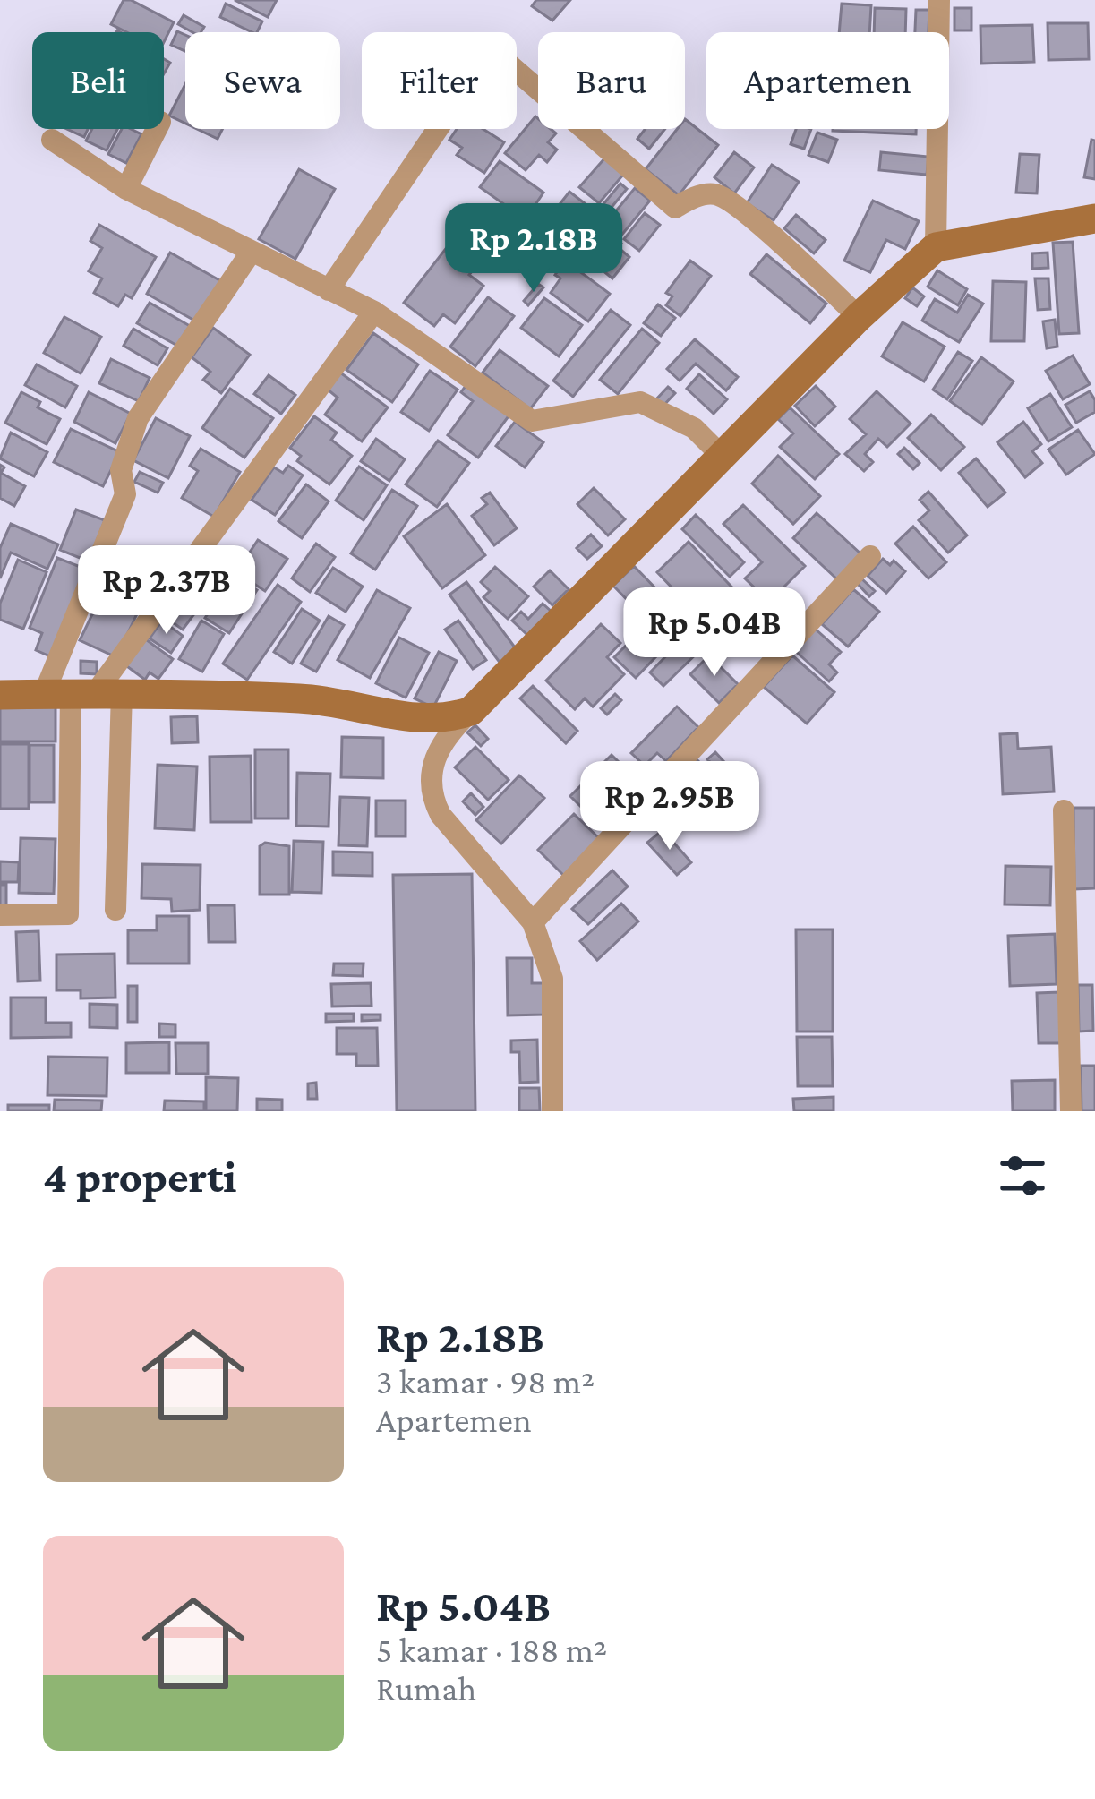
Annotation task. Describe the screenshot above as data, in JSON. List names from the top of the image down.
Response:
{
  "page": {
    "chip": [
      "Beli",
      "Sewa",
      "Filter",
      "Baru",
      "Apartemen"
    ],
    "price": [
      "Rp 2.18B",
      "Rp 2.37B",
      "Rp 5.04B",
      "Rp 2.95B"
    ],
    "heading": "4 properti",
    "list": [
      {
        "name": "Rp 2.18B",
        "note": "3 kamar · 98 m² · Apartemen"
      },
      {
        "name": "Rp 5.04B",
        "note": "5 kamar · 188 m² · Rumah"
      }
    ]
  }
}
